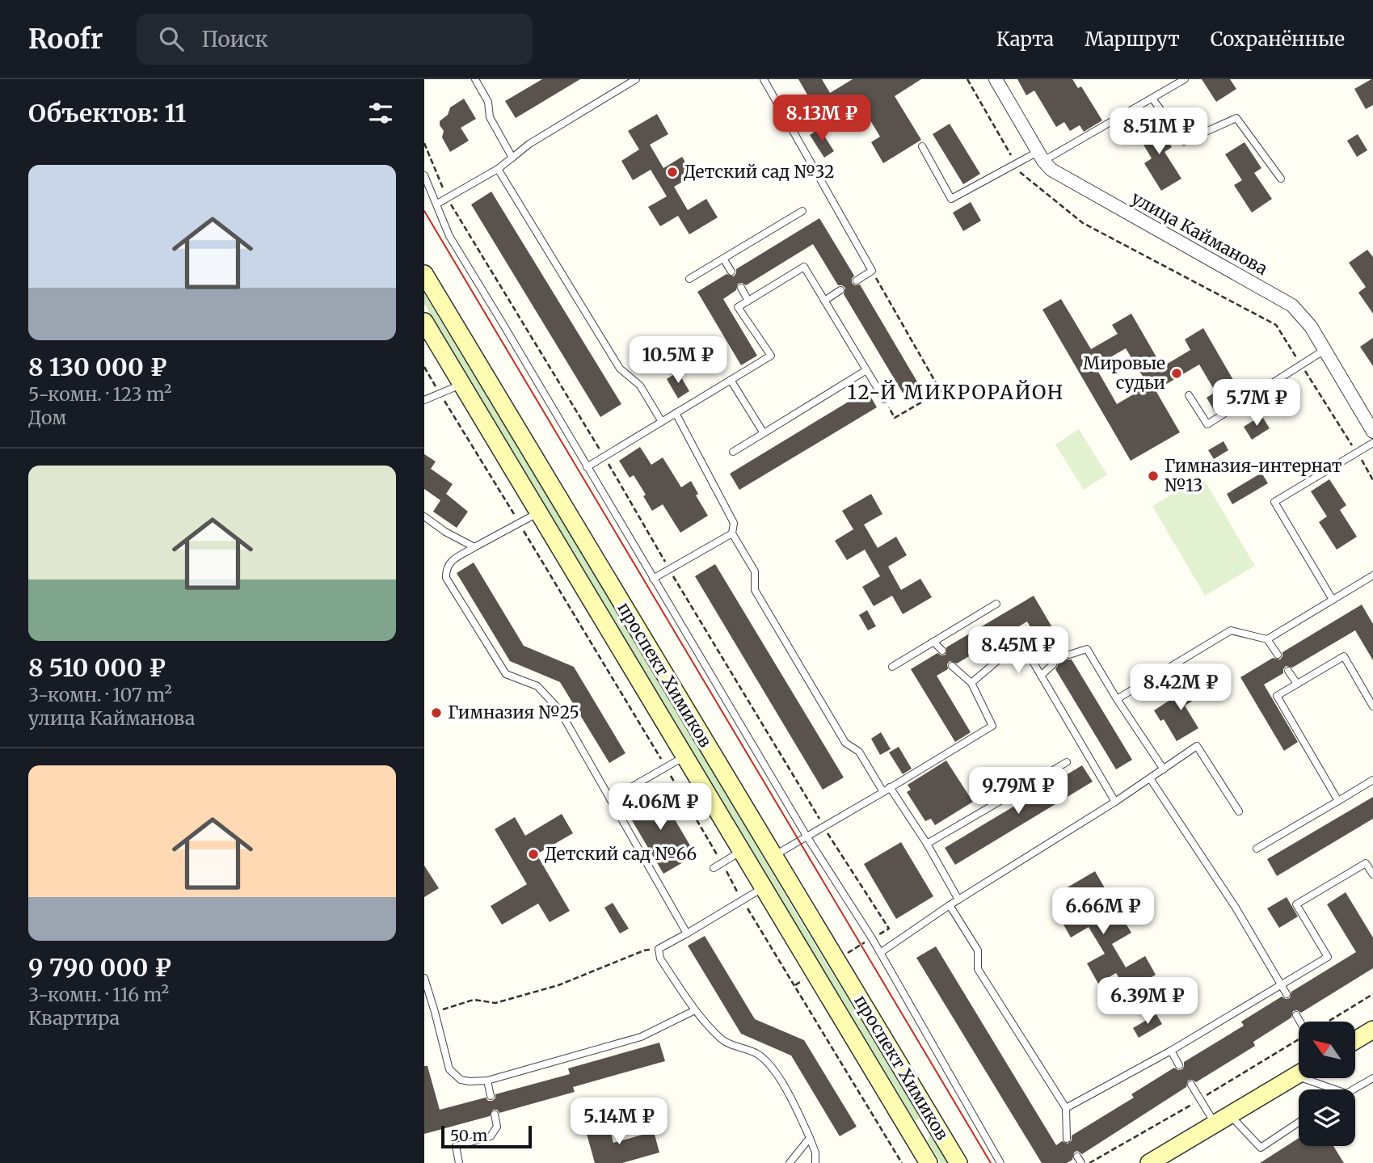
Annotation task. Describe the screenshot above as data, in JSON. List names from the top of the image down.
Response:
{
  "streets": {
    "main road": ["проспект Химиков"],
    "street": ["улица Кайманова"]
  },
  "districts": ["12-Й МИКРОРАЙОН"],
  "places": [
    "Детский сад №32",
    "Мировые судьи",
    "Гимназия-интернат №13",
    "Гимназия №25",
    "Детский сад №66"
  ],
  "scale_bar": "50 m",
  "north": "top left",
  "page": {
    "header": "Roofr",
    "search": "Поиск",
    "nav": ["Карта", "Маршрут", "Сохранённые"],
    "heading": "Объектов: 11",
    "price": [
      "8.13M ₽",
      "8.51M ₽",
      "10.5M ₽",
      "5.7M ₽",
      "8.45M ₽",
      "8.42M ₽",
      "9.79M ₽",
      "4.06M ₽",
      "6.66M ₽",
      "6.39M ₽",
      "5.14M ₽"
    ],
    "list": [
      {
        "name": "8 130 000 ₽",
        "note": "5-комн. · 123 m² · Дом"
      },
      {
        "name": "8 510 000 ₽",
        "note": "3-комн. · 107 m² · улица Кайманова"
      },
      {
        "name": "9 790 000 ₽",
        "note": "3-комн. · 116 m² · Квартира"
      }
    ],
    "scale": "50 m"
  }
}
